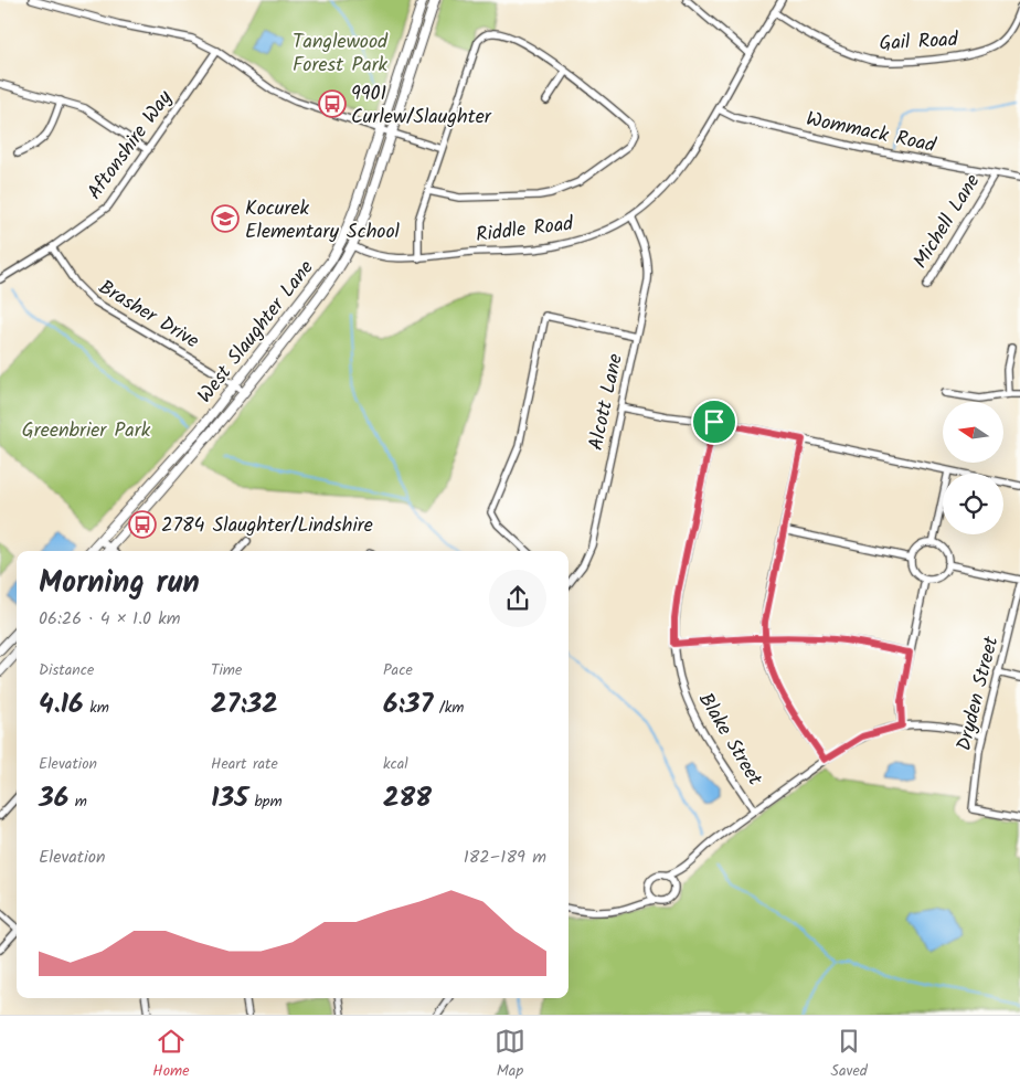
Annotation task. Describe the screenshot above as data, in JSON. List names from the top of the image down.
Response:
{
  "streets": {
    "main road": ["West Slaughter Lane"],
    "street": [
      "Gail Road",
      "Wommack Road",
      "Aftonshire Way",
      "Michell Lane",
      "Riddle Road",
      "Brasher Drive",
      "Alcott Lane",
      "Dryden Street",
      "Blake Street"
    ]
  },
  "crossings": [
    ["Gail Road", "Riddle Road"],
    ["Wommack Road", "Michell Lane"],
    ["Wommack Road", "Riddle Road"],
    ["Aftonshire Way", "Brasher Drive"],
    ["Riddle Road", "West Slaughter Lane"],
    ["Riddle Road", "Alcott Lane"],
    ["Brasher Drive", "West Slaughter Lane"]
  ],
  "parks": ["Tanglewood Forest Park", "Greenbrier Park"],
  "places": {
    "bus stop": ["9901 Curlew/Slaughter", "2784 Slaughter/Lindshire"],
    "school or university": ["Kocurek Elementary School"]
  },
  "north": "left",
  "page": {
    "heading": ["Morning run", "06:26 · 4 × 1.0 km"],
    "stats": [
      ["Distance", "4.16 km"],
      ["Time", "27:32"],
      ["Pace", "6:37 /km"],
      ["Elevation", "36 m"],
      ["Heart rate", "135 bpm"],
      ["kcal", "288"]
    ],
    "chart": ["Elevation", "182–189 m"],
    "tabs": ["Home", "Map", "Saved"]
  }
}
